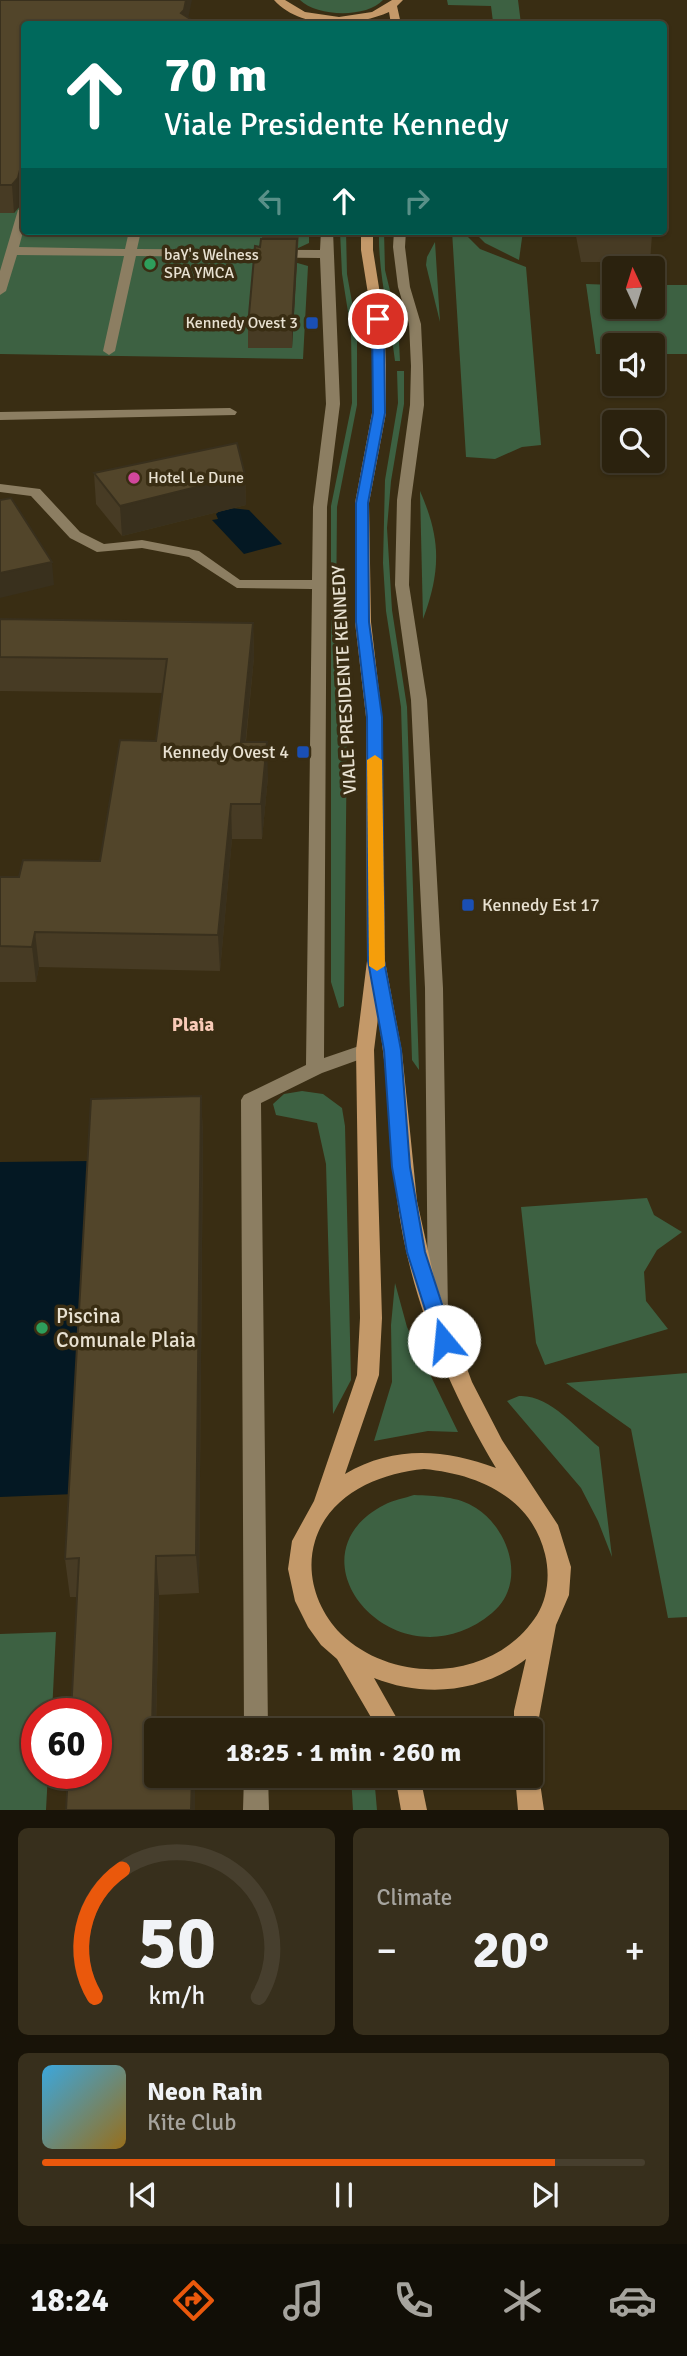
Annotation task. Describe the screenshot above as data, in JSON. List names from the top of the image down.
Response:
{
  "streets": {
    "main road": ["VIALE PRESIDENTE KENNEDY"]
  },
  "districts": ["Plaia"],
  "places": {
    "other": ["baY's Welness SPA YMCA", "Hotel Le Dune", "Piscina Comunale Plaia"],
    "transit": ["Kennedy Ovest 3", "Kennedy Ovest 4", "Kennedy Est 17"]
  },
  "north": "top",
  "page": {
    "turn": ["70 m", "Viale Presidente Kennedy"],
    "limit": "60",
    "trip": "18:25 · 1 min · 260 m",
    "tile": "Climate",
    "heat": ["−", "20°", "+"],
    "song": ["Neon Rain", "Kite Club"],
    "tabs": "18:24",
    "gauge": ["50", "km/h"]
  }
}
